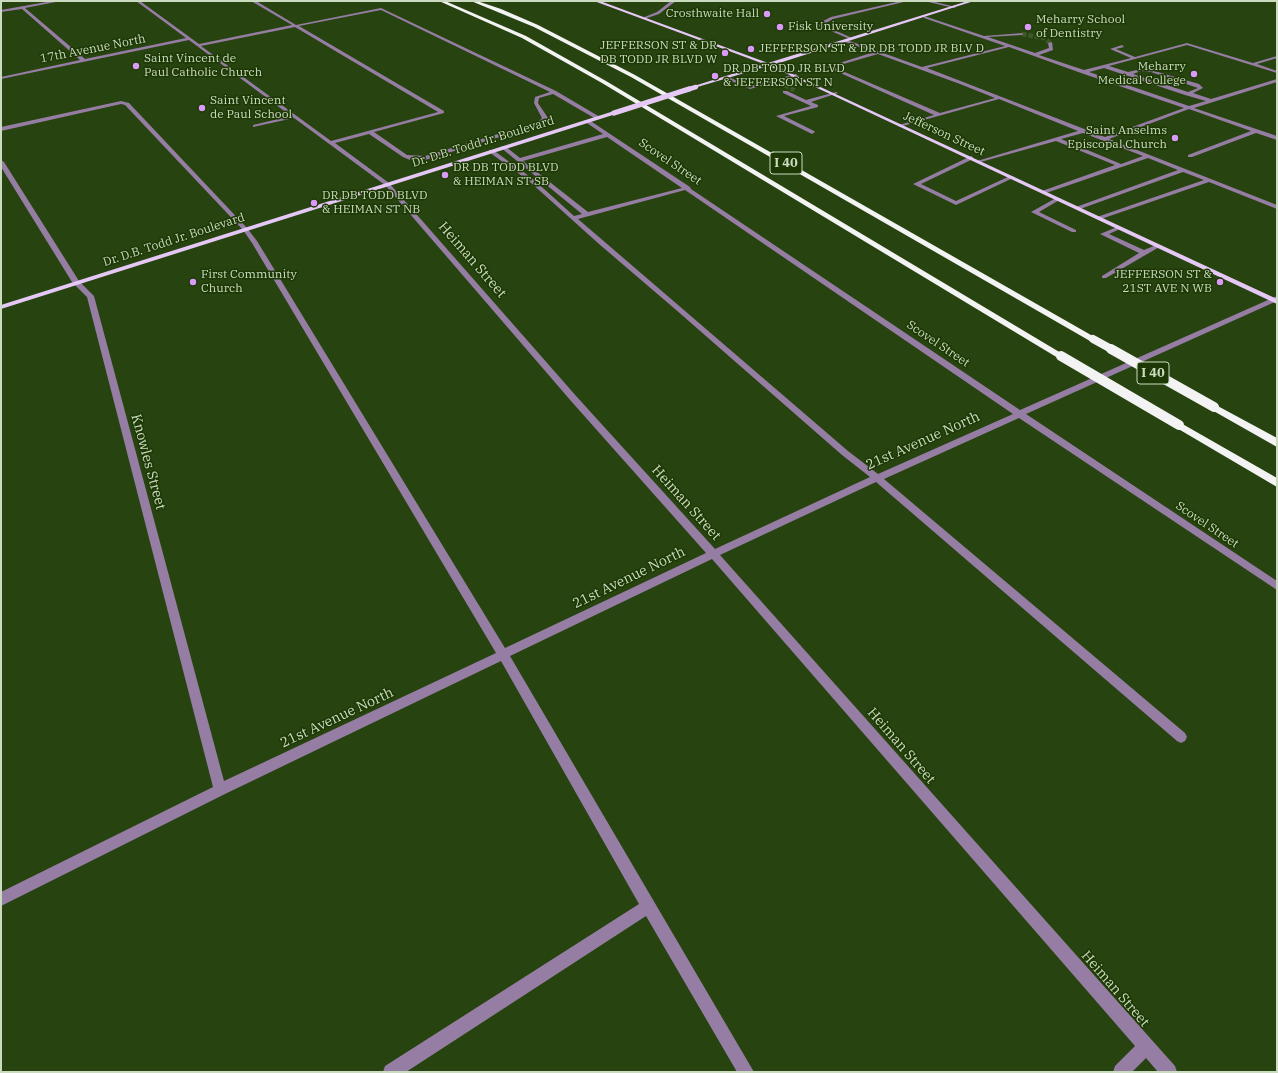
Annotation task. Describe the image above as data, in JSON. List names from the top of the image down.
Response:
{
  "streets": {
    "highway": ["I 40"],
    "main road": ["Jefferson Street", "Dr. D.B. Todd Jr. Boulevard"],
    "street": [
      "17th Avenue North",
      "Scovel Street",
      "Heiman Street",
      "21st Avenue North",
      "Knowles Street"
    ]
  },
  "crossings": [
    ["17th Avenue North", "Heiman Street"],
    ["Jefferson Street", "Dr. D.B. Todd Jr. Boulevard"],
    ["Jefferson Street", "21st Avenue North"],
    ["Dr. D.B. Todd Jr. Boulevard", "Scovel Street"],
    ["Dr. D.B. Todd Jr. Boulevard", "Heiman Street"],
    ["Dr. D.B. Todd Jr. Boulevard", "Knowles Street"],
    ["Scovel Street", "21st Avenue North"],
    ["Heiman Street", "21st Avenue North"],
    ["21st Avenue North", "Knowles Street"]
  ],
  "places": [
    "Crosthwaite Hall",
    "Fisk University",
    "Meharry School of Dentistry",
    "JEFFERSON ST & DR DB TODD JR BLV D",
    "JEFFERSON ST & DR DB TODD JR BLVD W",
    "Saint Vincent de Paul Catholic Church",
    "Meharry Medical College",
    "DR DB TODD JR BLVD & JEFFERSON ST N",
    "Saint Vincent de Paul School",
    "Saint Anselms Episcopal Church",
    "DR DB TODD BLVD & HEIMAN ST SB",
    "DR DB TODD BLVD & HEIMAN ST NB",
    "First Community Church",
    "JEFFERSON ST & 21ST AVE N WB"
  ]
}
